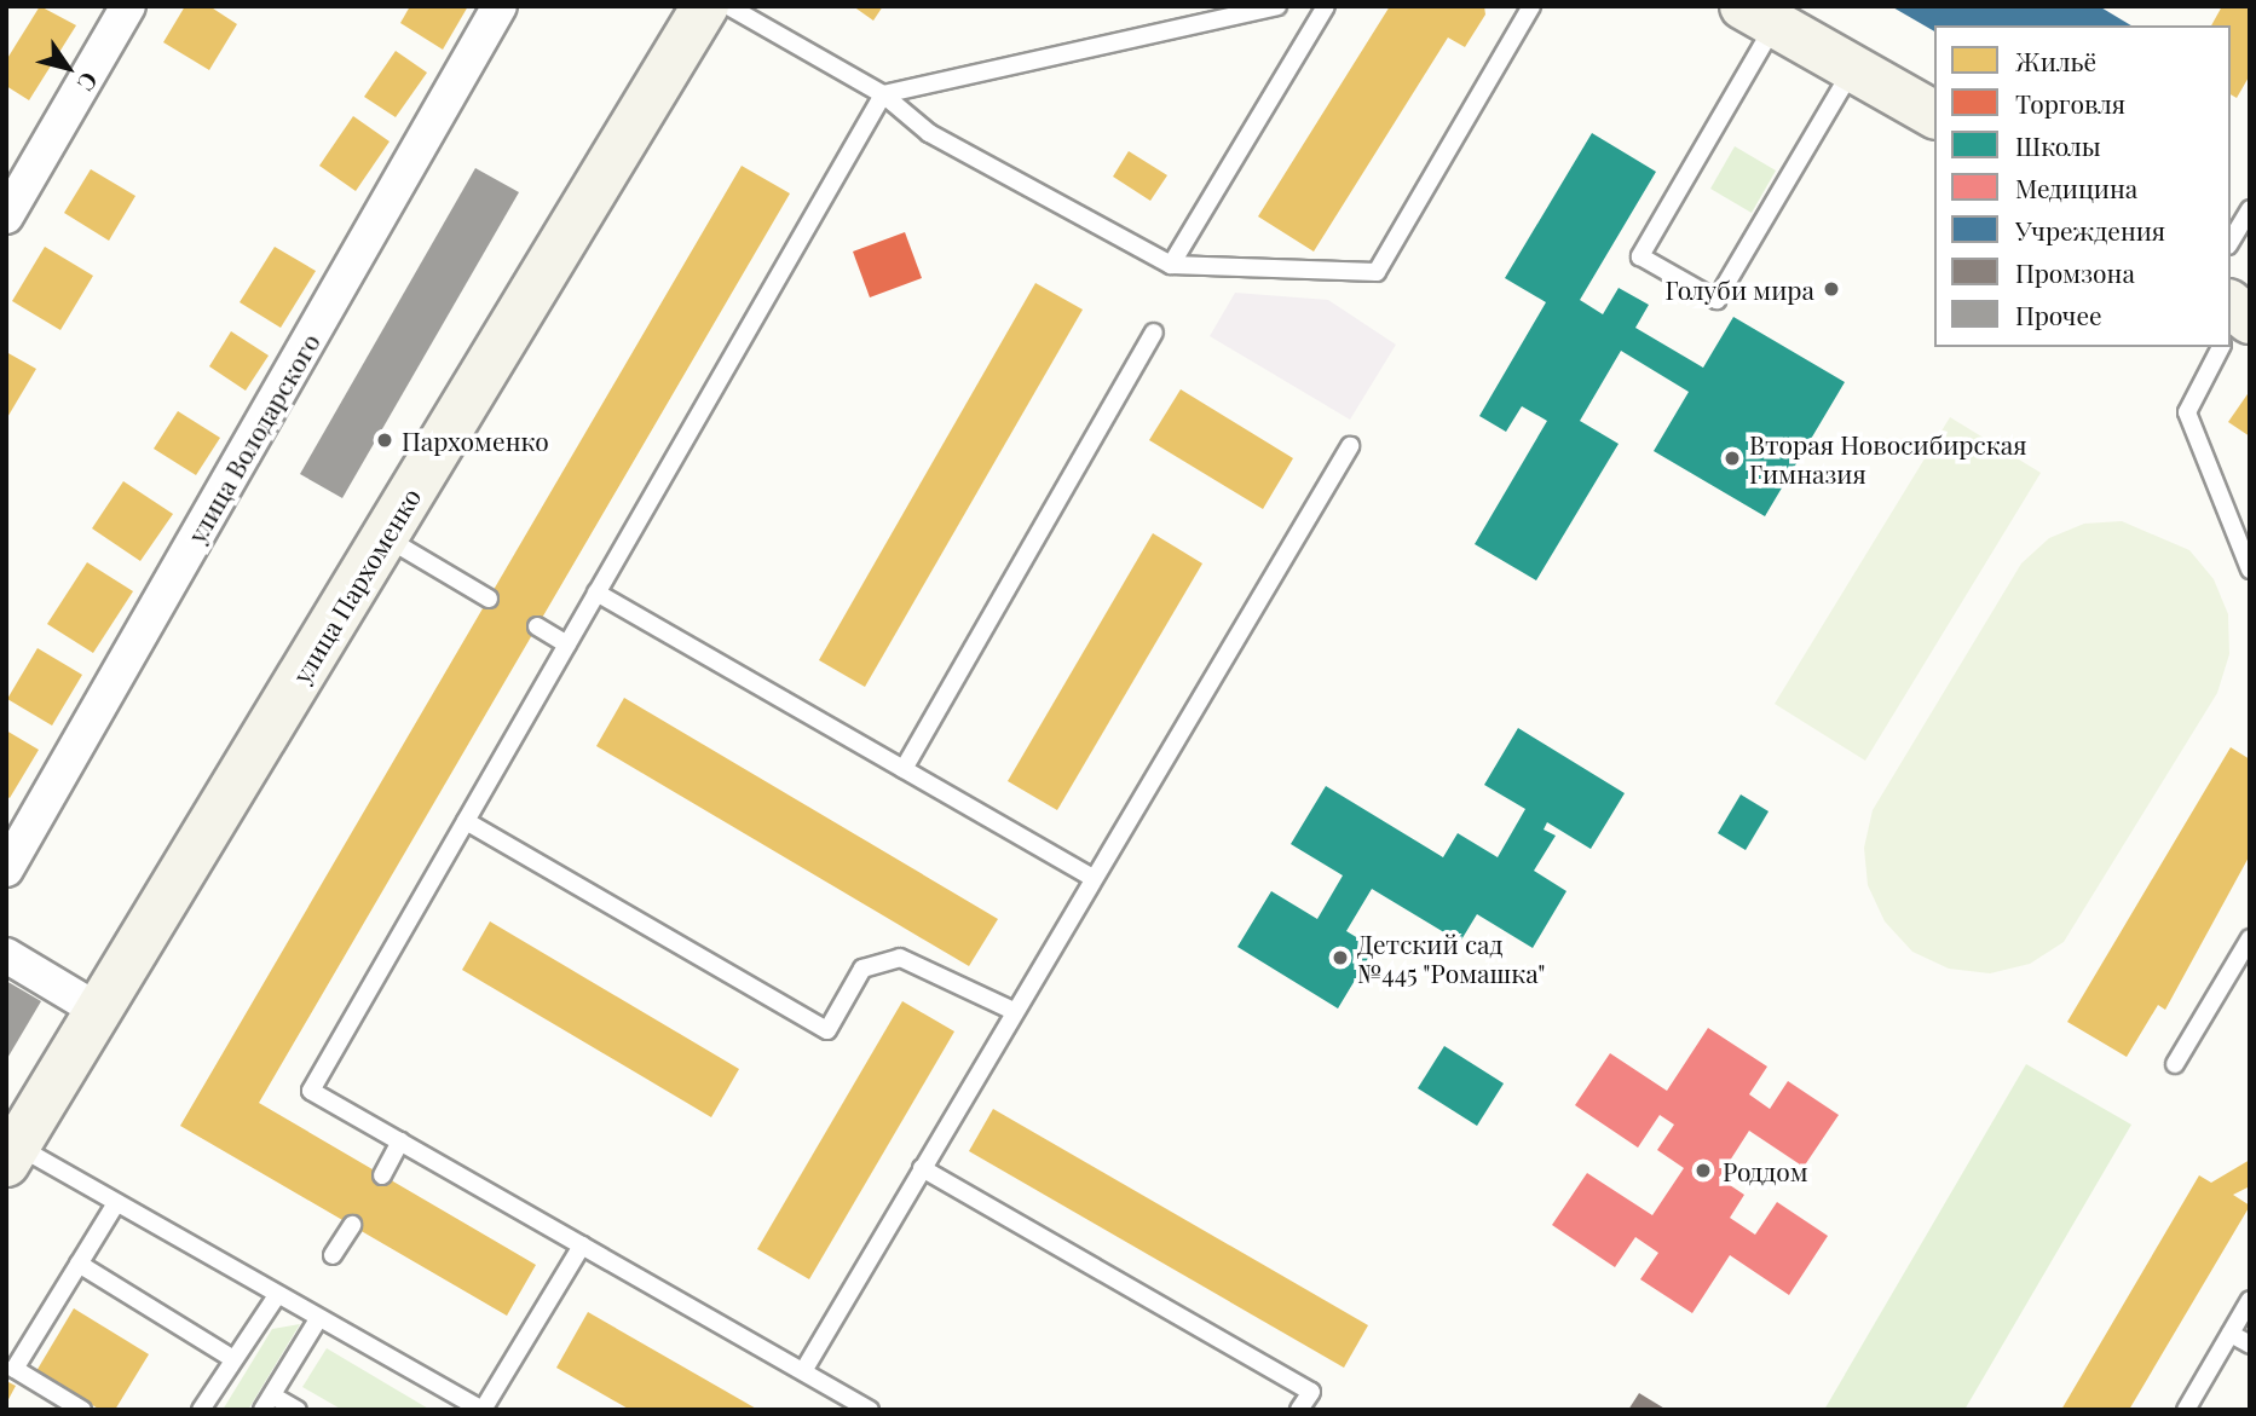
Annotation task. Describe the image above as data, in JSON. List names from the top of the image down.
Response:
{
  "streets": {
    "street": ["улица Володарского", "улица Пархоменко"]
  },
  "places": [
    "Голуби мира",
    "Пархоменко",
    "Вторая Новосибирская Гимназия",
    "Детский сад №445 \"Ромашка\"",
    "Роддом"
  ],
  "legend": [
    "Жильё",
    "Торговля",
    "Школы",
    "Медицина",
    "Учреждения",
    "Промзона",
    "Прочее"
  ],
  "north": "bottom right"
}
